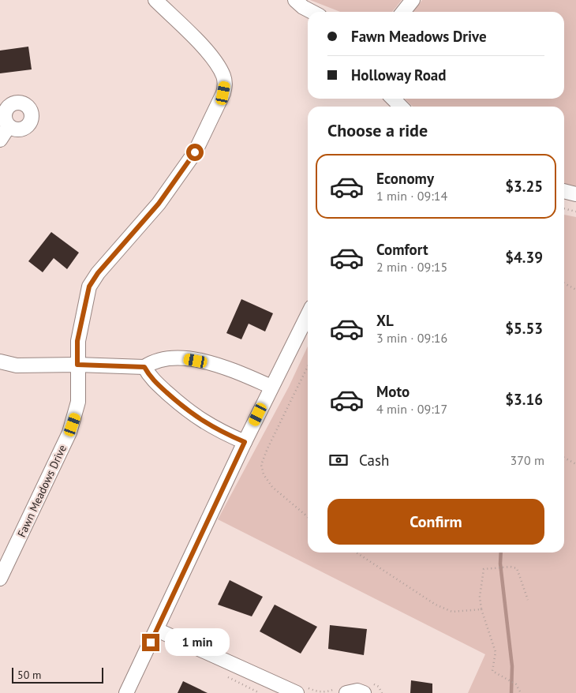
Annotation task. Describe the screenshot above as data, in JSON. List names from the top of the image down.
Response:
{
  "streets": {
    "street": ["Fawn Meadows Drive"]
  },
  "scale_bar": "50 m",
  "page": {
    "banner": ["Fawn Meadows Drive", "Holloway Road"],
    "heading": "Choose a ride",
    "list": [
      {
        "name": "Economy",
        "note": "1 min · 09:14",
        "value": "$3.25"
      },
      {
        "name": "Comfort",
        "note": "2 min · 09:15",
        "value": "$4.39"
      },
      {
        "name": "XL",
        "note": "3 min · 09:16",
        "value": "$5.53"
      },
      {
        "name": "Moto",
        "note": "4 min · 09:17",
        "value": "$3.16"
      }
    ],
    "pay": ["Cash", "370 m"],
    "buttons": "Confirm",
    "bubble": "1 min",
    "scale": "50 m"
  }
}
